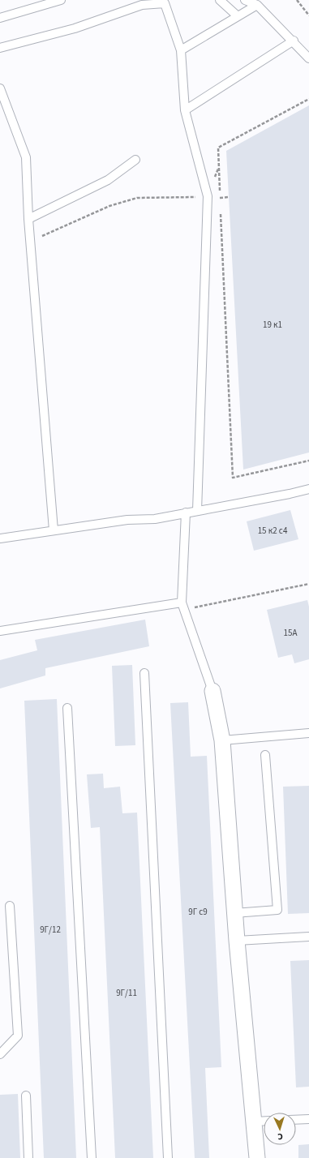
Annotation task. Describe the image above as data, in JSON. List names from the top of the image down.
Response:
{
  "house_numbers": [
    "19 к1",
    "15 к2 с4",
    "15А",
    "9Г с9",
    "9Г/12",
    "9Г/11"
  ],
  "north": "bottom"
}
